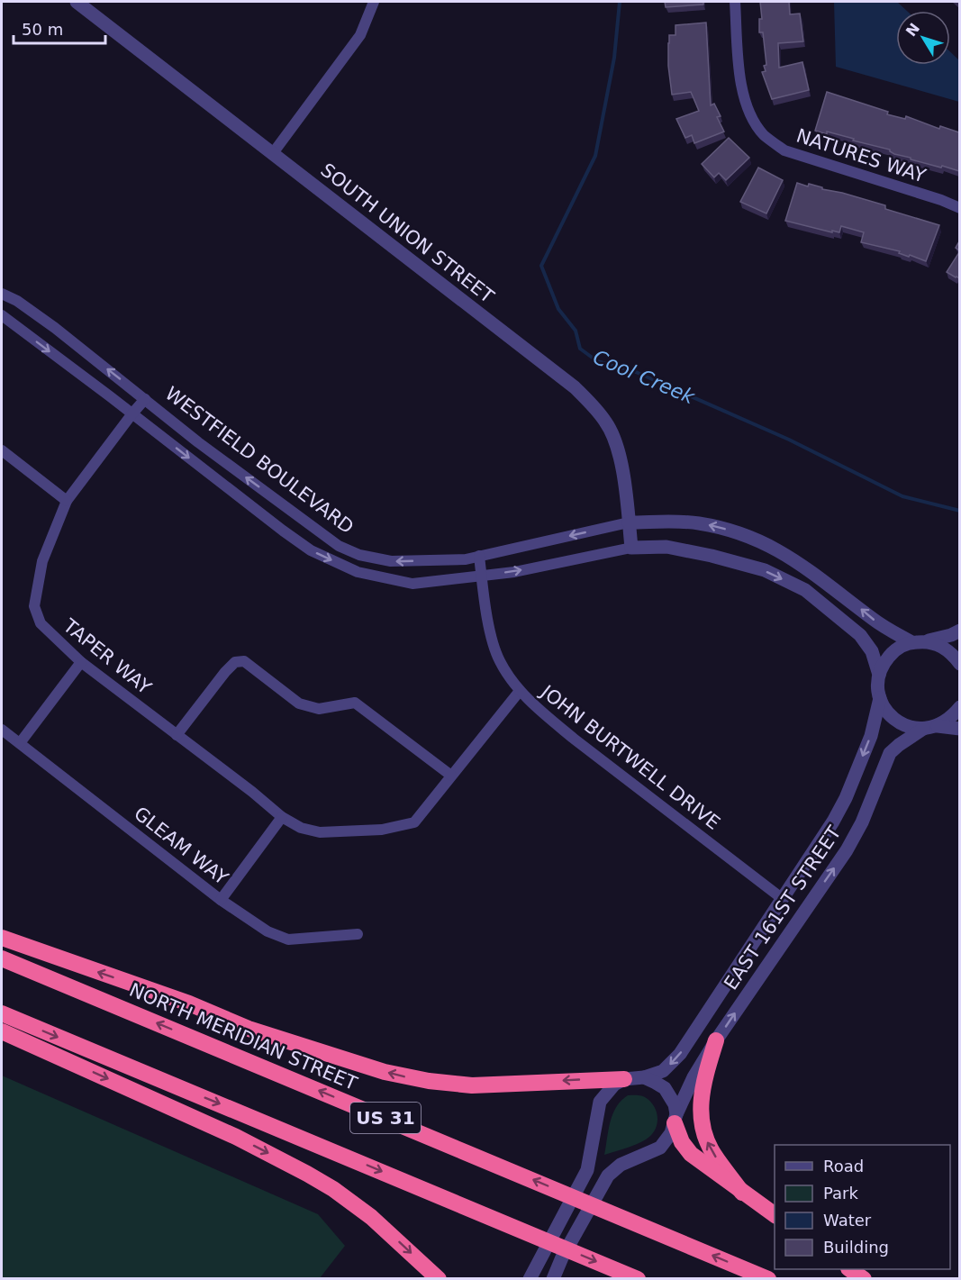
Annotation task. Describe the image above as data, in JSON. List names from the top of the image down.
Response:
{
  "streets": {
    "highway": ["NORTH MERIDIAN STREET", "US 31"],
    "street": [
      "NATURES WAY",
      "SOUTH UNION STREET",
      "WESTFIELD BOULEVARD",
      "TAPER WAY",
      "JOHN BURTWELL DRIVE",
      "GLEAM WAY",
      "EAST 161ST STREET"
    ]
  },
  "crossings": [
    ["SOUTH UNION STREET", "WESTFIELD BOULEVARD"],
    ["WESTFIELD BOULEVARD", "TAPER WAY"],
    ["WESTFIELD BOULEVARD", "JOHN BURTWELL DRIVE"],
    ["WESTFIELD BOULEVARD", "EAST 161ST STREET"],
    ["TAPER WAY", "JOHN BURTWELL DRIVE"],
    ["JOHN BURTWELL DRIVE", "EAST 161ST STREET"]
  ],
  "water": ["Cool Creek"],
  "legend": [
    "Road",
    "Park",
    "Water",
    "Building"
  ],
  "scale_bar": "50 m",
  "north": "top left"
}
